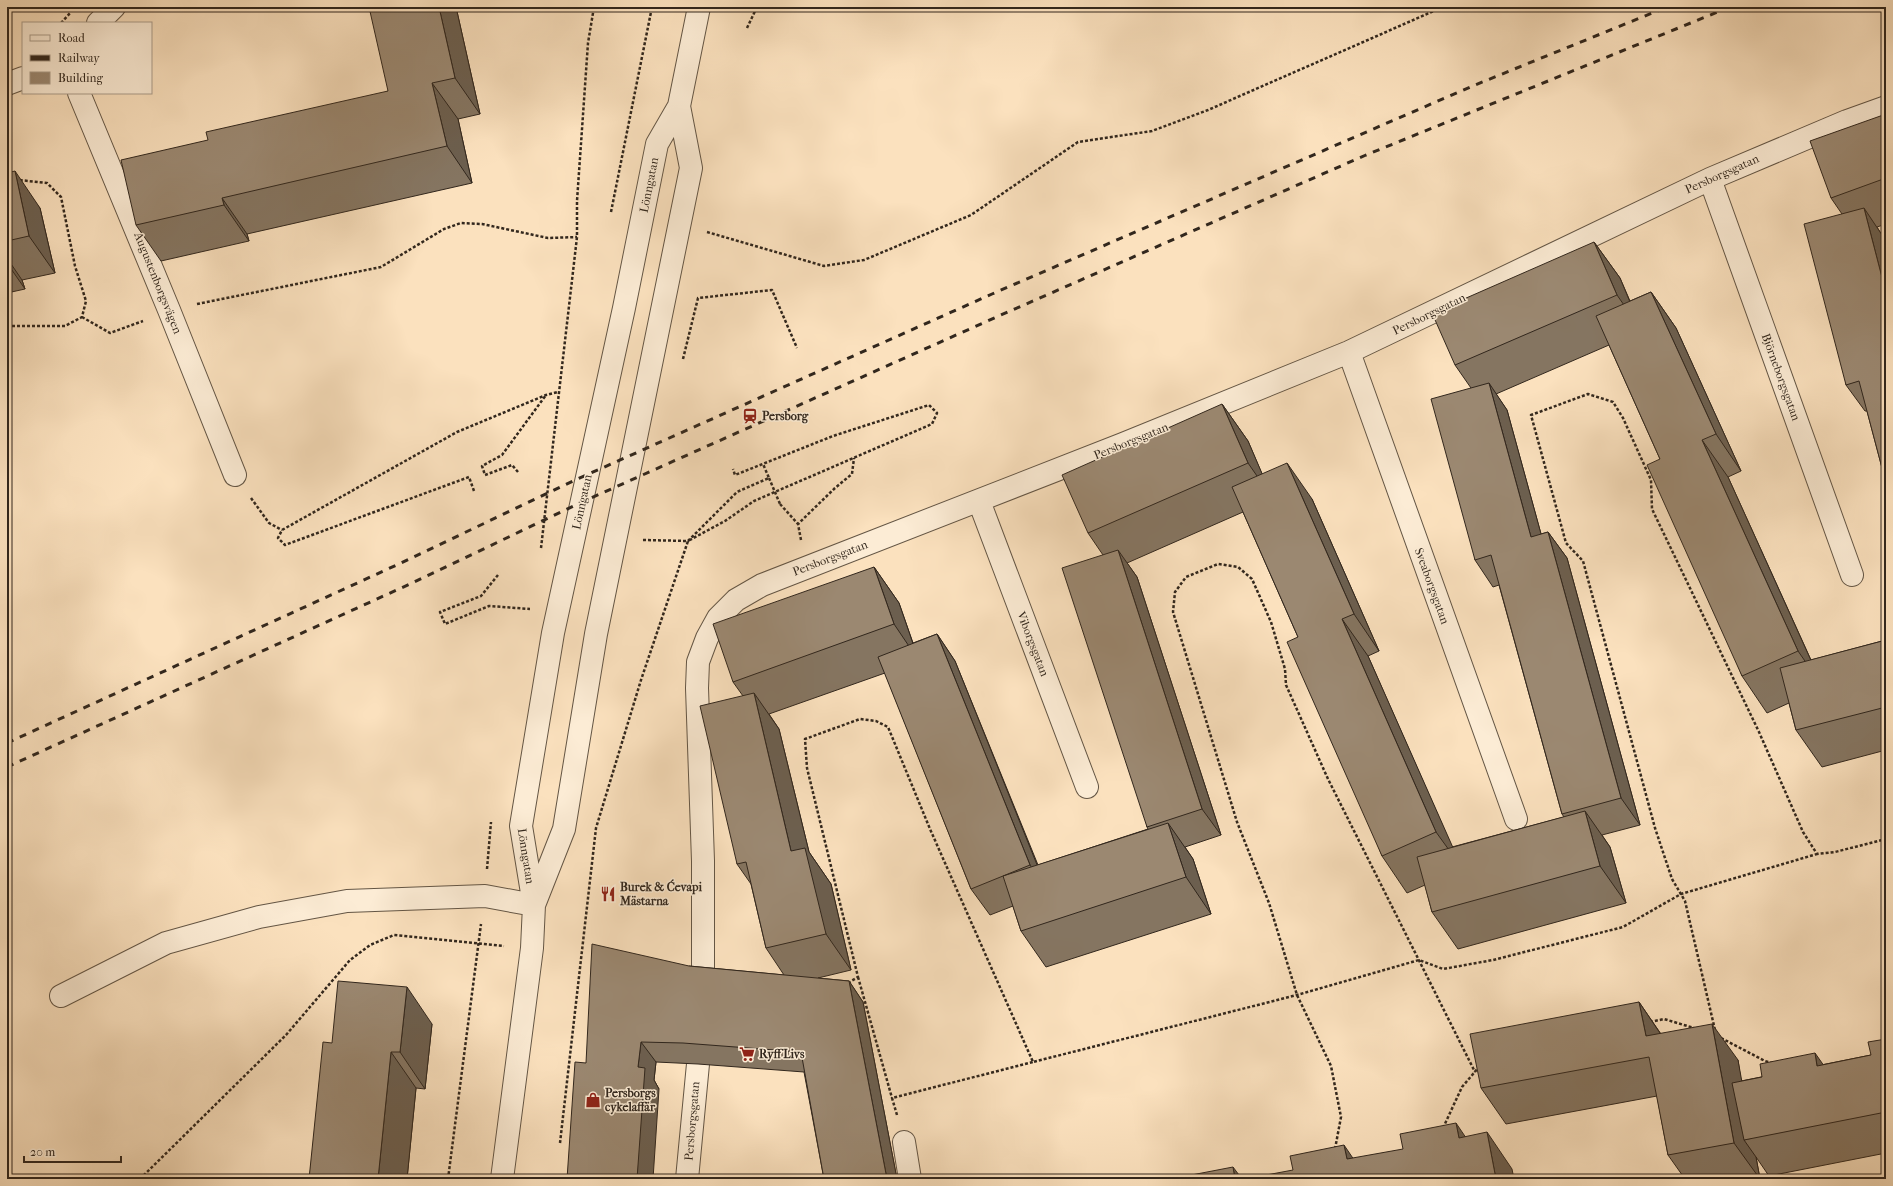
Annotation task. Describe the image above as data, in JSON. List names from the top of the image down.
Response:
{
  "streets": {
    "street": [
      "Persborgsgatan",
      "Lönngatan",
      "Augustenborgsvägen",
      "Björneborgsgatan",
      "Sveaborgsgatan",
      "Viborgsgatan"
    ]
  },
  "crossings": [
    ["Persborgsgatan", "Björneborgsgatan"],
    ["Persborgsgatan", "Sveaborgsgatan"],
    ["Persborgsgatan", "Viborgsgatan"]
  ],
  "places": {
    "station": ["Persborg"],
    "restaurant": ["Burek & Ćevapi Mästarna"],
    "supermarket": ["Ryff Livs"],
    "shop": ["Persborgs cykelaffär"]
  },
  "legend": ["Road", "Railway", "Building"],
  "scale_bar": "20 m"
}
